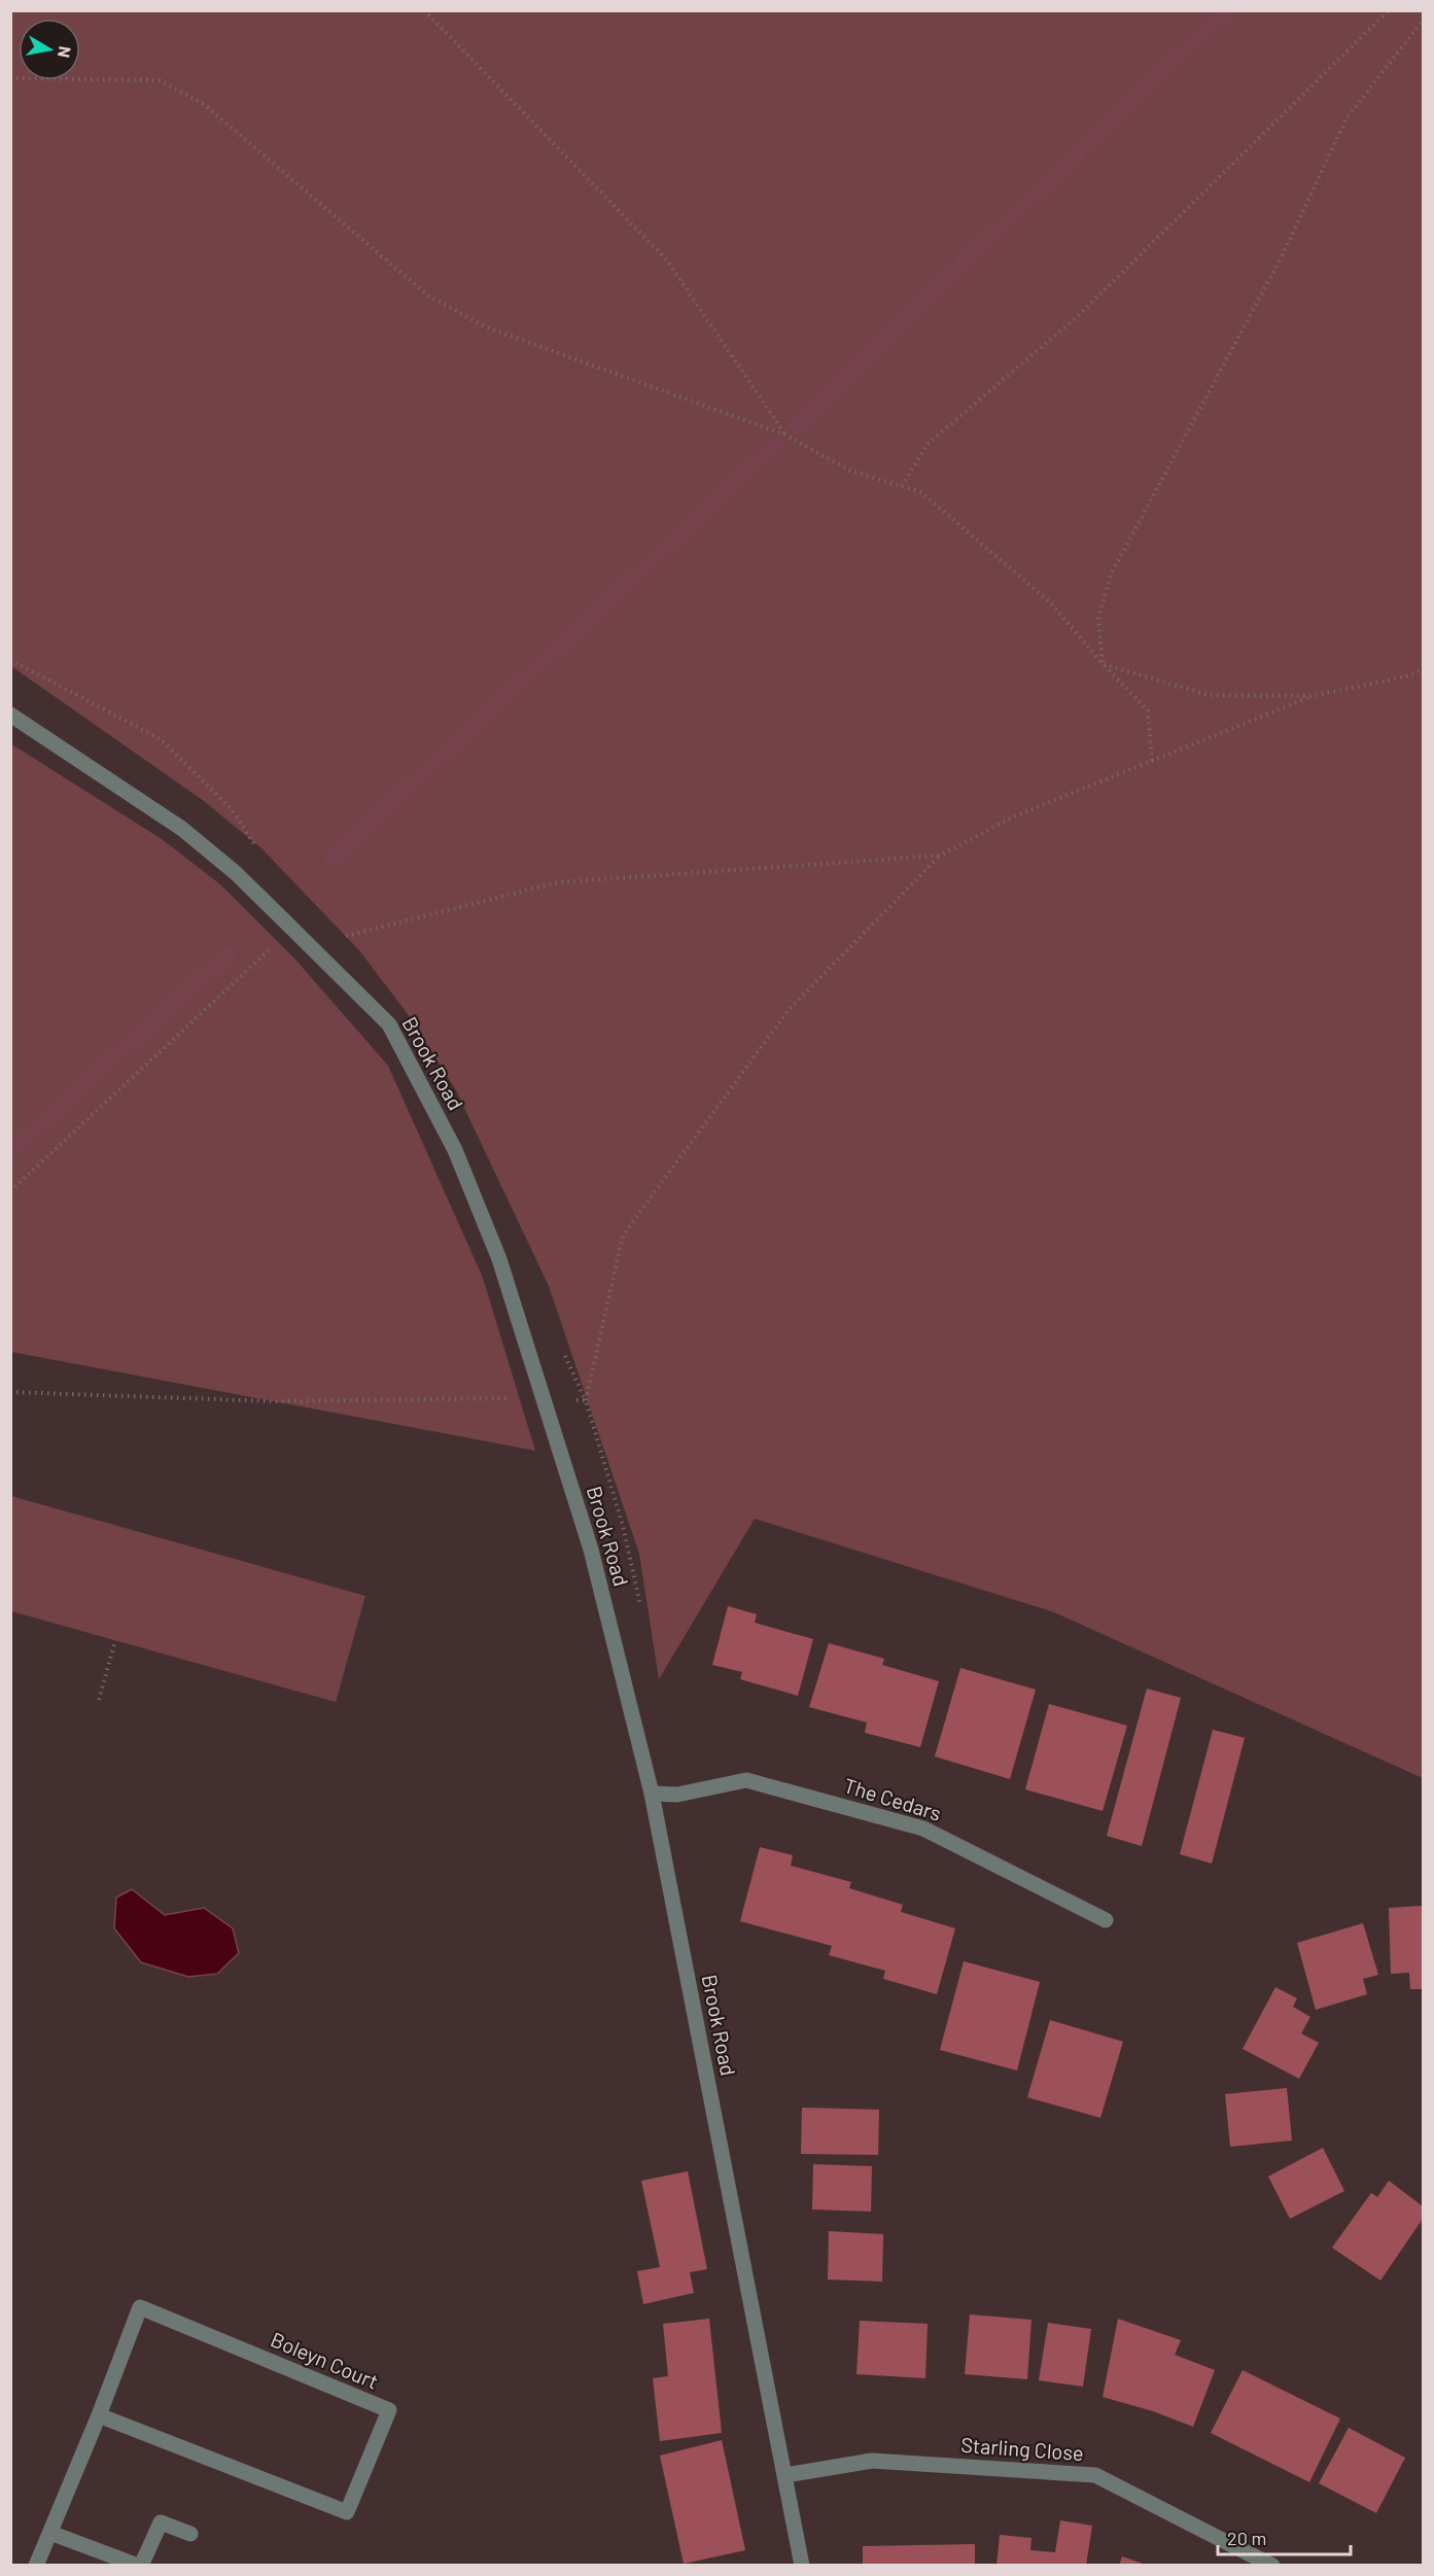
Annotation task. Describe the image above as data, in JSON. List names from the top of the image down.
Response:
{
  "streets": {
    "street": [
      "Brook Road",
      "The Cedars",
      "Boleyn Court",
      "Starling Close"
    ]
  },
  "crossings": [
    ["Brook Road", "The Cedars"],
    ["Brook Road", "Starling Close"]
  ],
  "scale_bar": "20 m",
  "north": "right"
}
